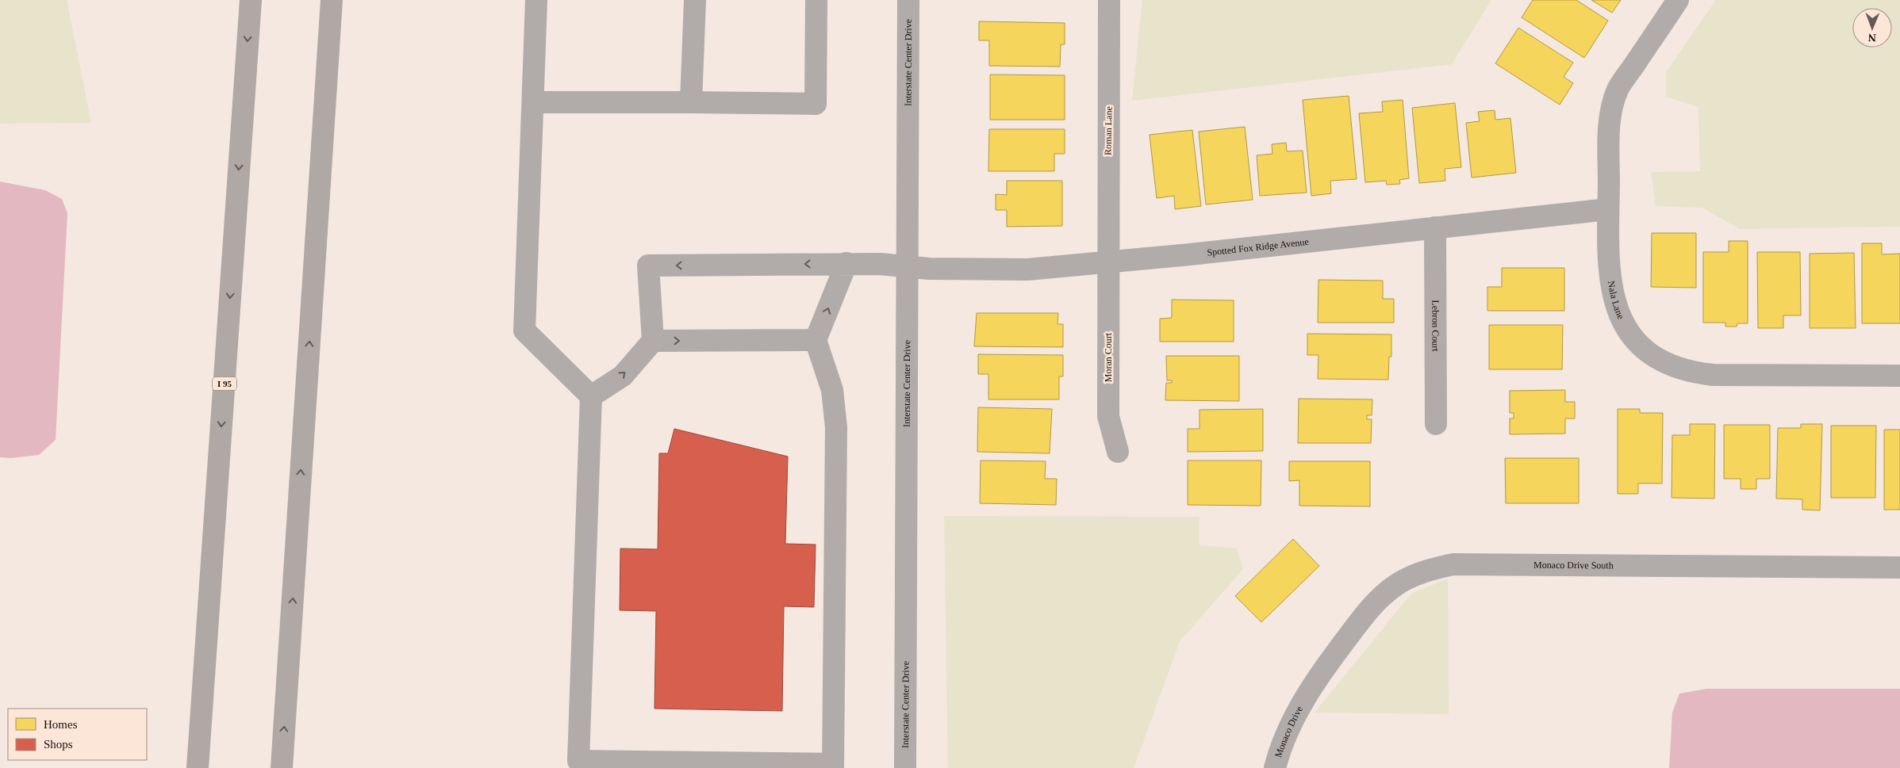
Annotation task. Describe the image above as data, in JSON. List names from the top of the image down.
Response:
{
  "streets": {
    "highway": ["I 95"],
    "street": [
      "Interstate Center Drive",
      "Roman Lane",
      "Spotted Fox Ridge Avenue",
      "Nala Lane",
      "Lebron Court",
      "Moran Court",
      "Monaco Drive South",
      "Monaco Drive"
    ]
  },
  "crossings": [
    ["Interstate Center Drive", "Spotted Fox Ridge Avenue"],
    ["Roman Lane", "Spotted Fox Ridge Avenue"],
    ["Roman Lane", "Moran Court"],
    ["Spotted Fox Ridge Avenue", "Nala Lane"],
    ["Spotted Fox Ridge Avenue", "Lebron Court"],
    ["Spotted Fox Ridge Avenue", "Moran Court"],
    ["Monaco Drive South", "Monaco Drive"]
  ],
  "legend": ["Homes", "Shops"],
  "north": "bottom"
}
